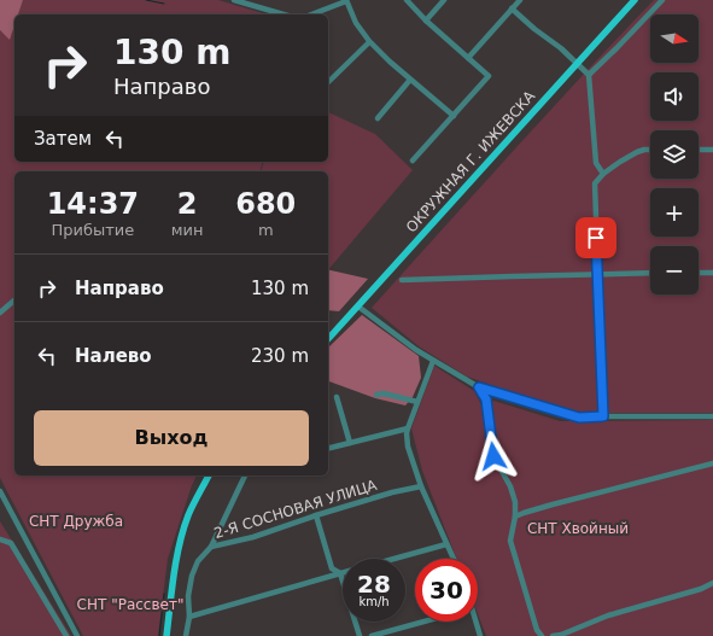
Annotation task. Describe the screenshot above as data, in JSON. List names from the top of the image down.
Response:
{
  "streets": {
    "main road": ["ОКРУЖНАЯ Г. ИЖЕВСКА"],
    "street": ["2-Я СОСНОВАЯ УЛИЦА"]
  },
  "parks": ["СНТ Дружба", "СНТ Хвойный", "СНТ \"Рассвет\""],
  "north": "right",
  "page": {
    "map_buttons": ["+", "−"],
    "turn": ["130 m", "Направо"],
    "then": "Затем",
    "eta": [
      "14:37",
      "Прибытие",
      "2",
      "мин",
      "680",
      "m"
    ],
    "list": [
      {
        "name": "Направо",
        "value": "130 m"
      },
      {
        "name": "Налево",
        "value": "230 m"
      }
    ],
    "buttons": "Выход",
    "speed": "28 km/h",
    "limit": "30"
  }
}
